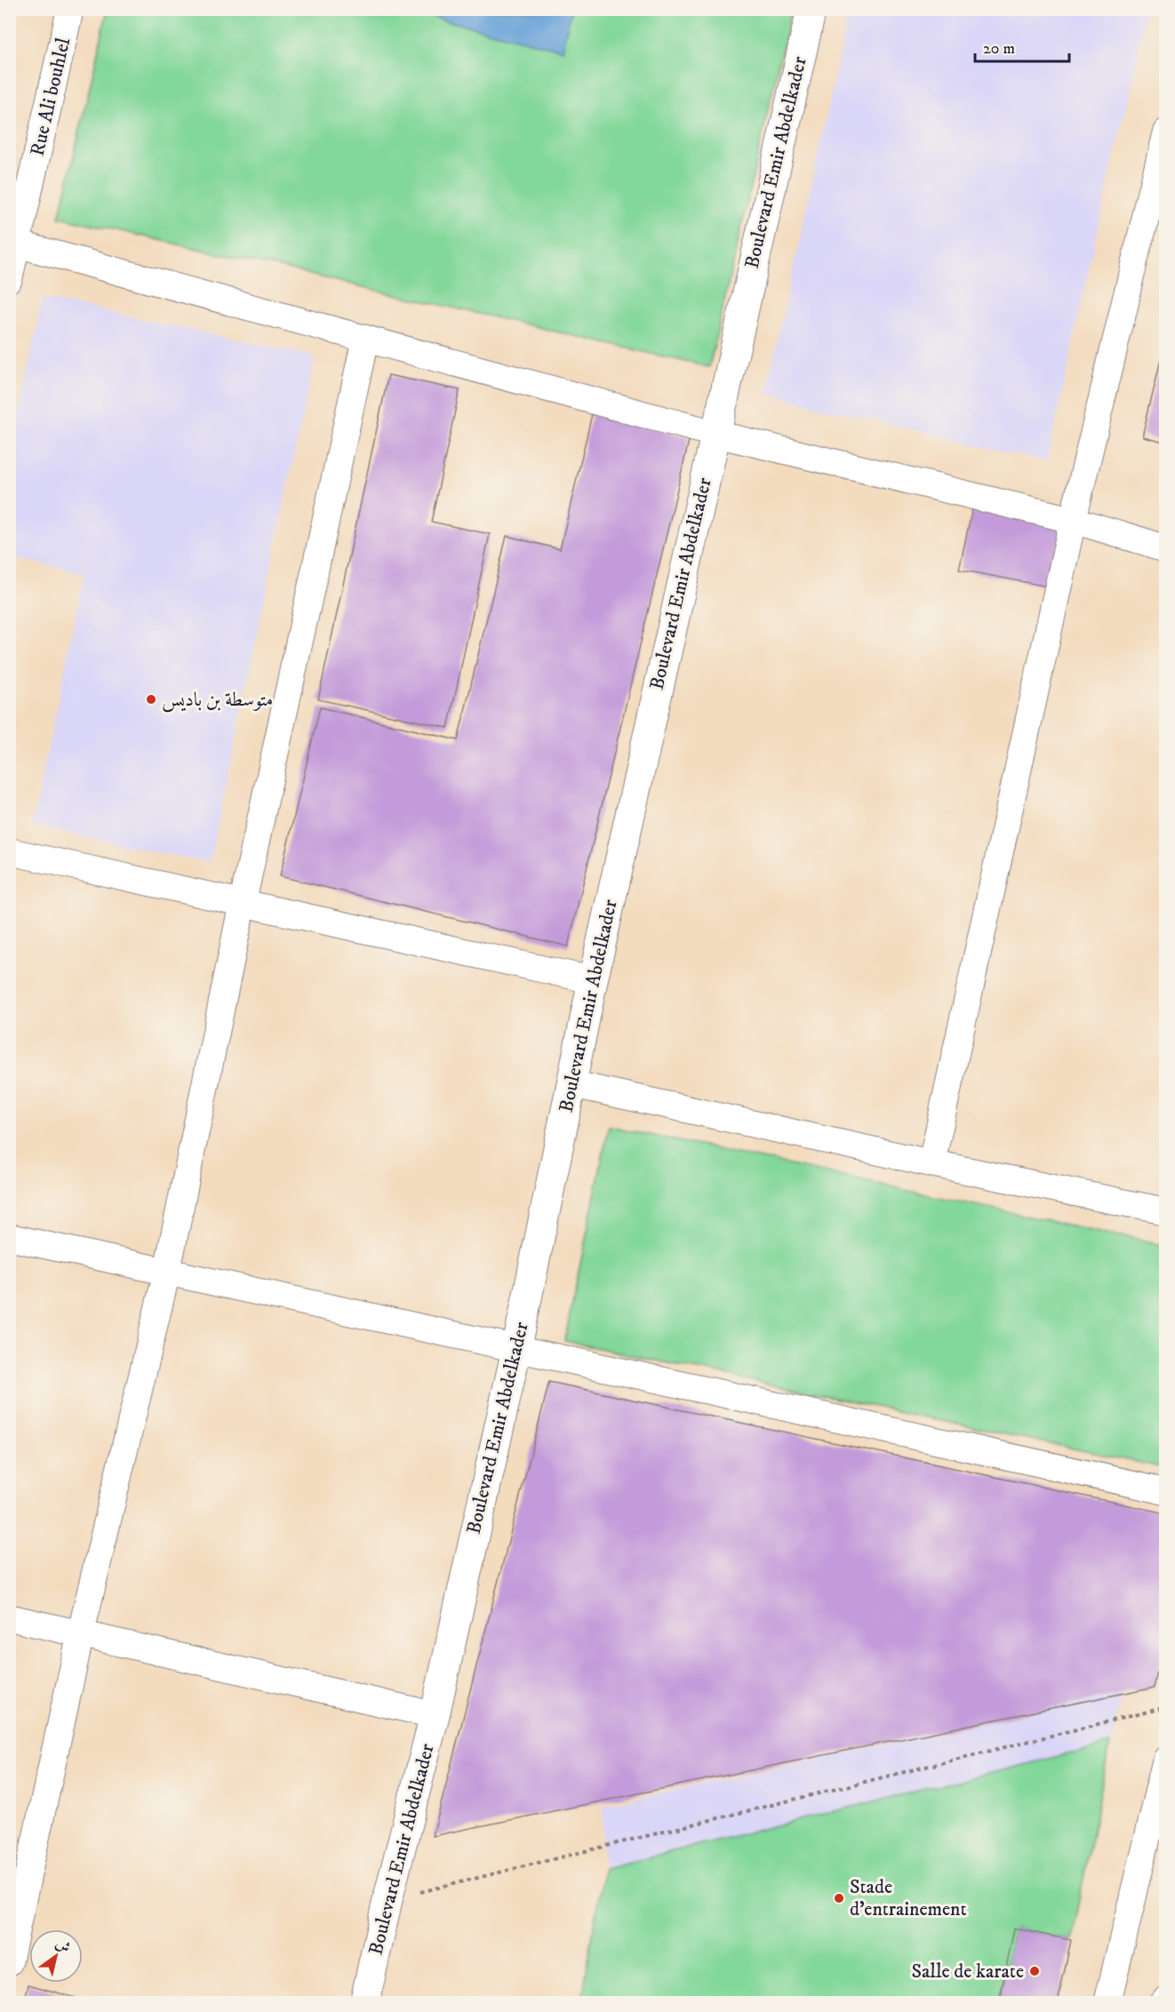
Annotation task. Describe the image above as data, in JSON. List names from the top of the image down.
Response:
{
  "streets": {
    "main road": ["Boulevard Emir Abdelkader"],
    "street": ["Rue Ali bouhlel"]
  },
  "places": ["متوسطة بن باديس", "Stade d'entrainement", "Salle de karate"],
  "scale_bar": "20 m",
  "north": "top right"
}
